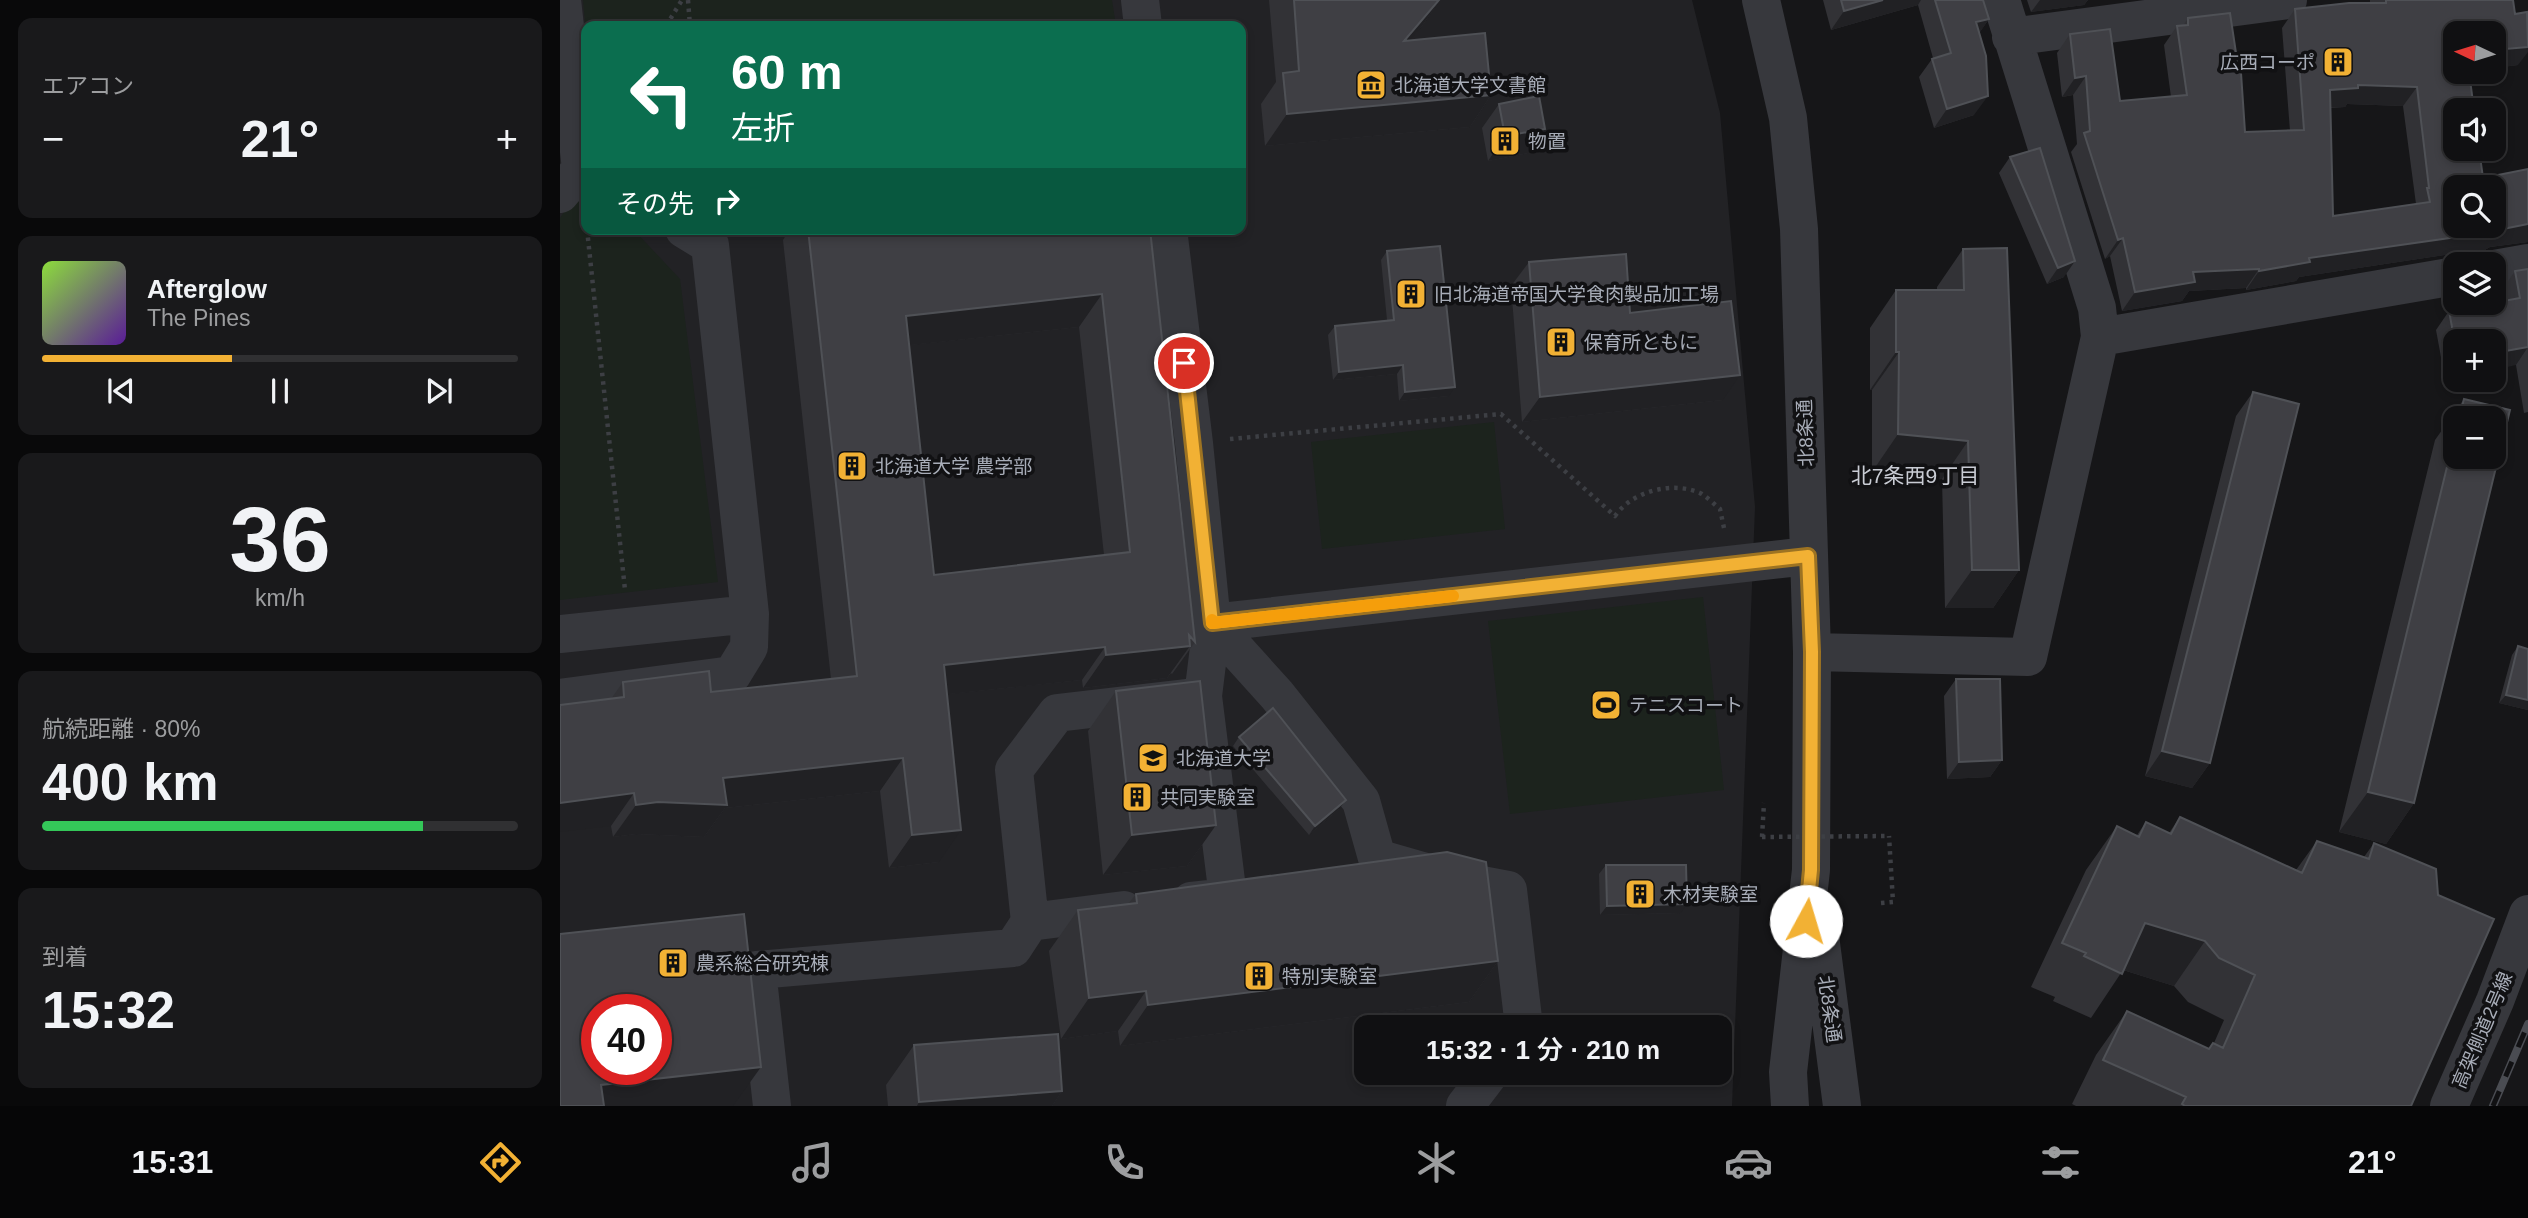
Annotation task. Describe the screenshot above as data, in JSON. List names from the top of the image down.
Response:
{
  "streets": {
    "street": ["北8条通", "高架側道2号線"]
  },
  "districts": ["北7条西9丁目"],
  "places": {
    "building": [
      "広西コーポ",
      "物置",
      "旧北海道帝国大学食肉製品加工場",
      "保育所ともに",
      "北海道大学 農学部",
      "共同実験室",
      "木材実験室",
      "農系総合研究棟",
      "特別実験室"
    ],
    "museum": ["北海道大学文書館"],
    "sports": ["テニスコート"],
    "school or university": ["北海道大学"]
  },
  "north": "left",
  "page": {
    "tile": [
      "エアコン",
      ["36", "km/h"],
      ["航続距離 · 80%", "400 km"],
      ["到着", "15:32"]
    ],
    "map_buttons": ["+", "−"],
    "turn": ["60 m", "左折"],
    "heat": ["−", "21°", "+"],
    "then": "その先",
    "song": ["Afterglow", "The Pines"],
    "limit": "40",
    "trip": "15:32 · 1 分 · 210 m",
    "tabs": ["15:31", "21°"]
  }
}
